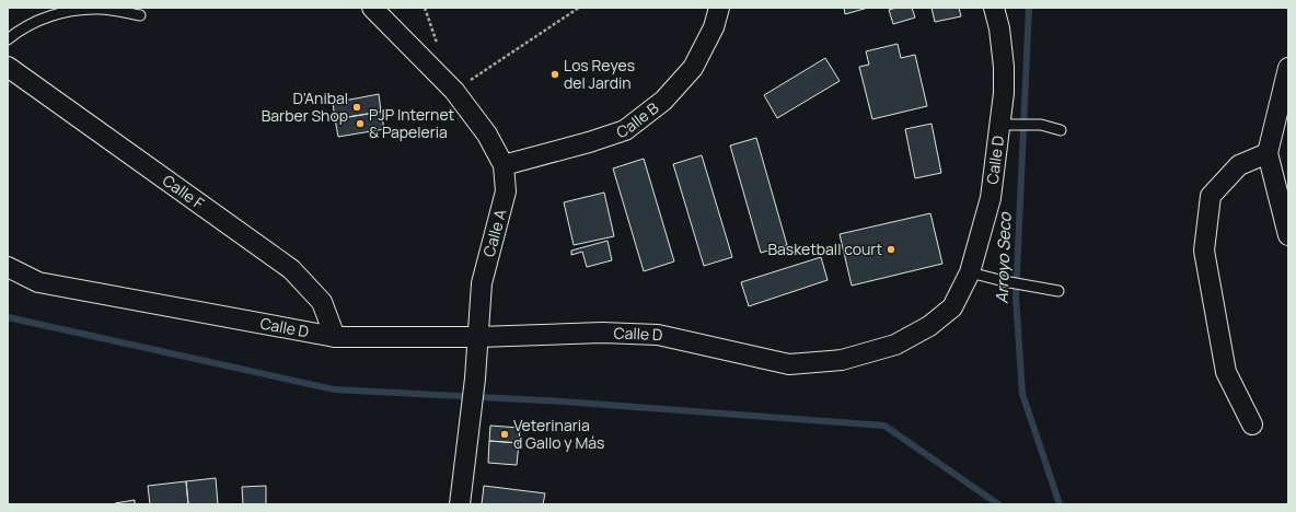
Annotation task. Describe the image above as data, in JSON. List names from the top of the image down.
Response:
{
  "streets": {
    "street": [
      "Calle B",
      "Calle D",
      "Calle F",
      "Calle A"
    ]
  },
  "crossings": [
    ["Calle B", "Calle A"],
    ["Calle D", "Calle F"],
    ["Calle D", "Calle A"]
  ],
  "water": ["Arroyo Seco"],
  "places": [
    "Los Reyes del Jardin",
    "D'Anibal Barber Shop",
    "PJP Internet & Papeleria",
    "Basketball court",
    "Veterinaria d Gallo y Más"
  ]
}
